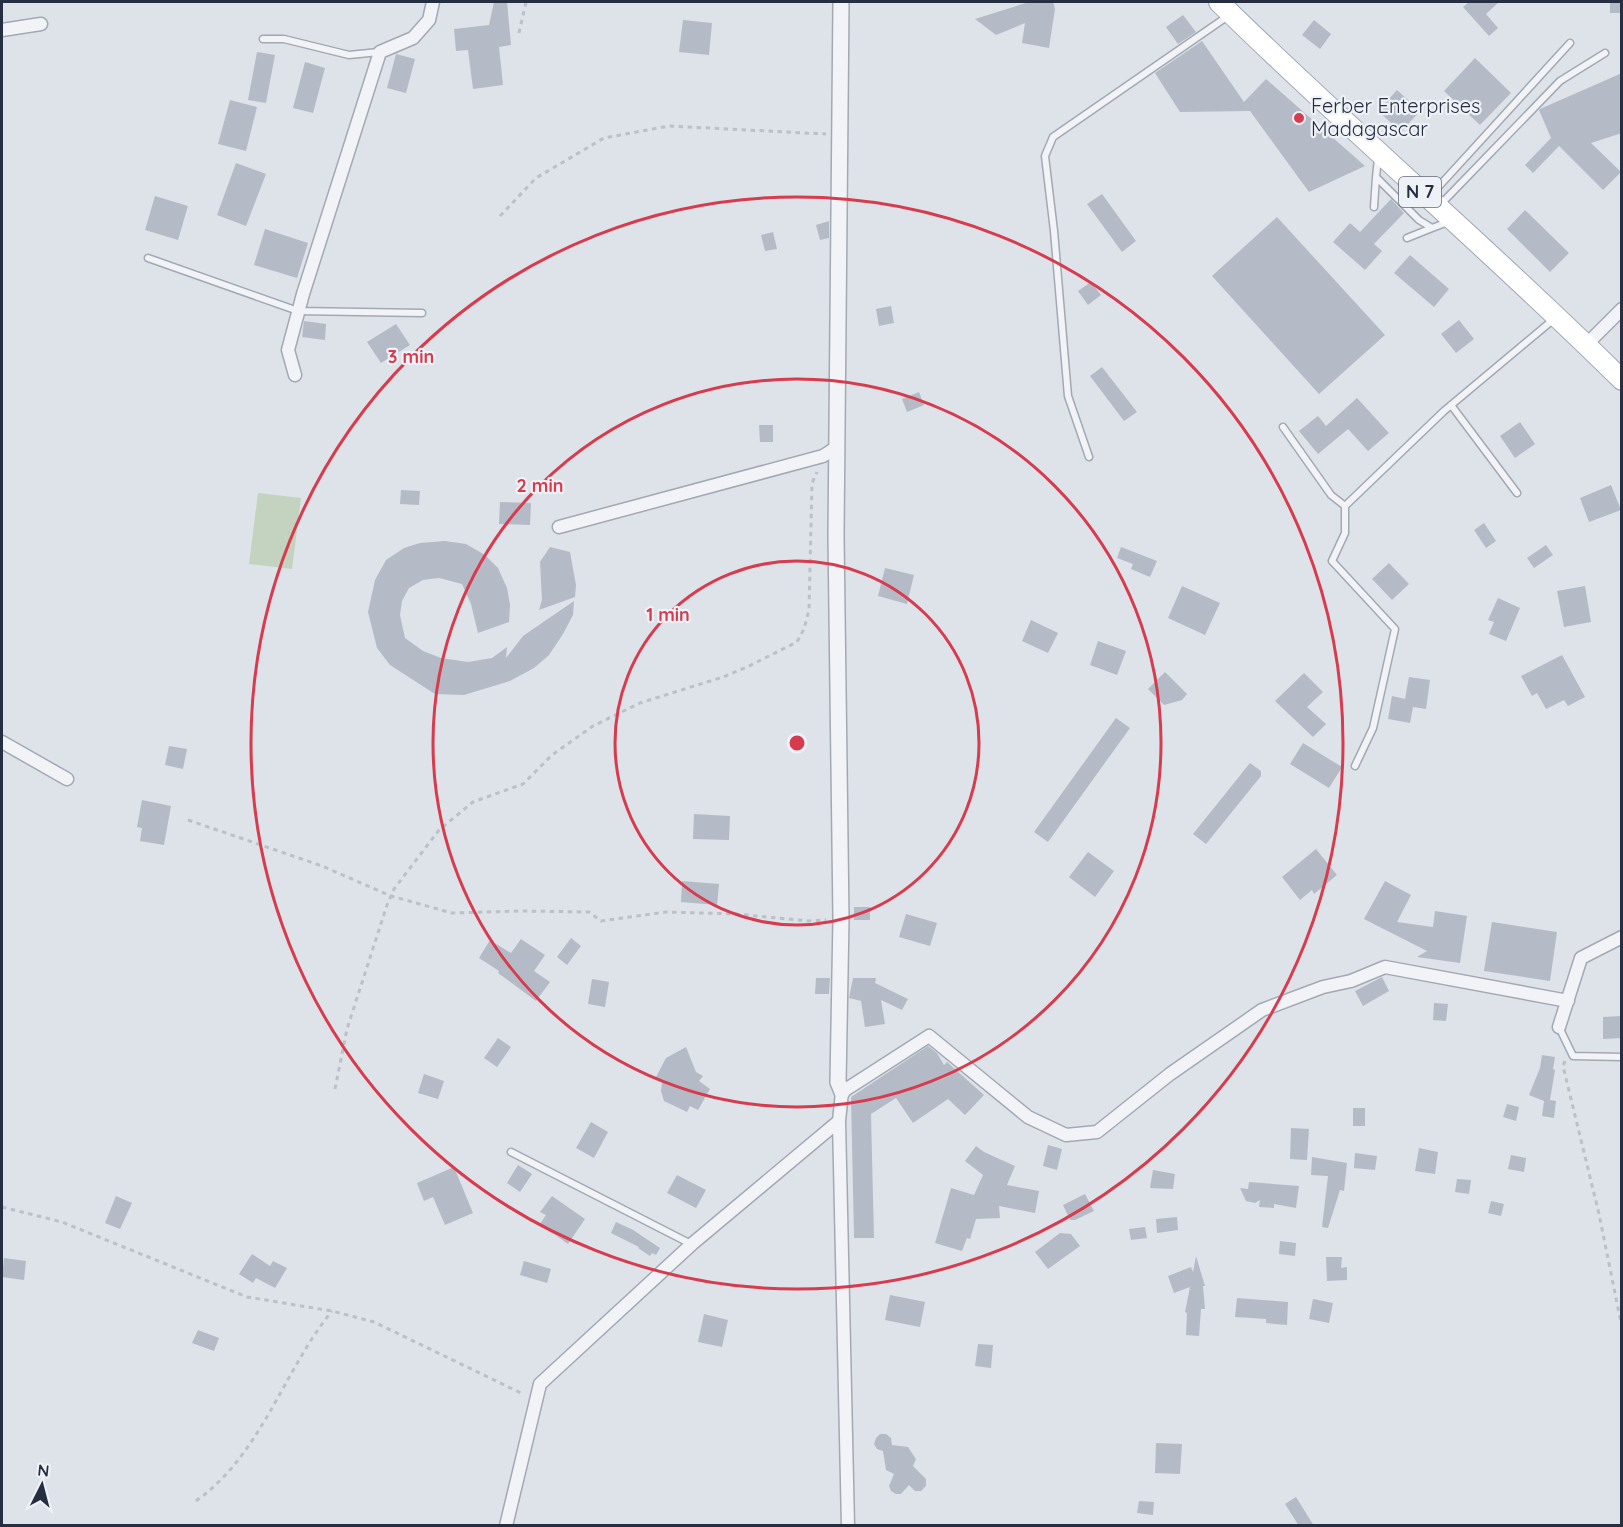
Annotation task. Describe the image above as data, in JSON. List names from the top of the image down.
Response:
{
  "streets": {
    "main road": ["N 7"]
  },
  "places": ["Ferber Enterprises Madagascar"],
  "north": "top",
  "rings": ["3 min", "2 min", "1 min"]
}
